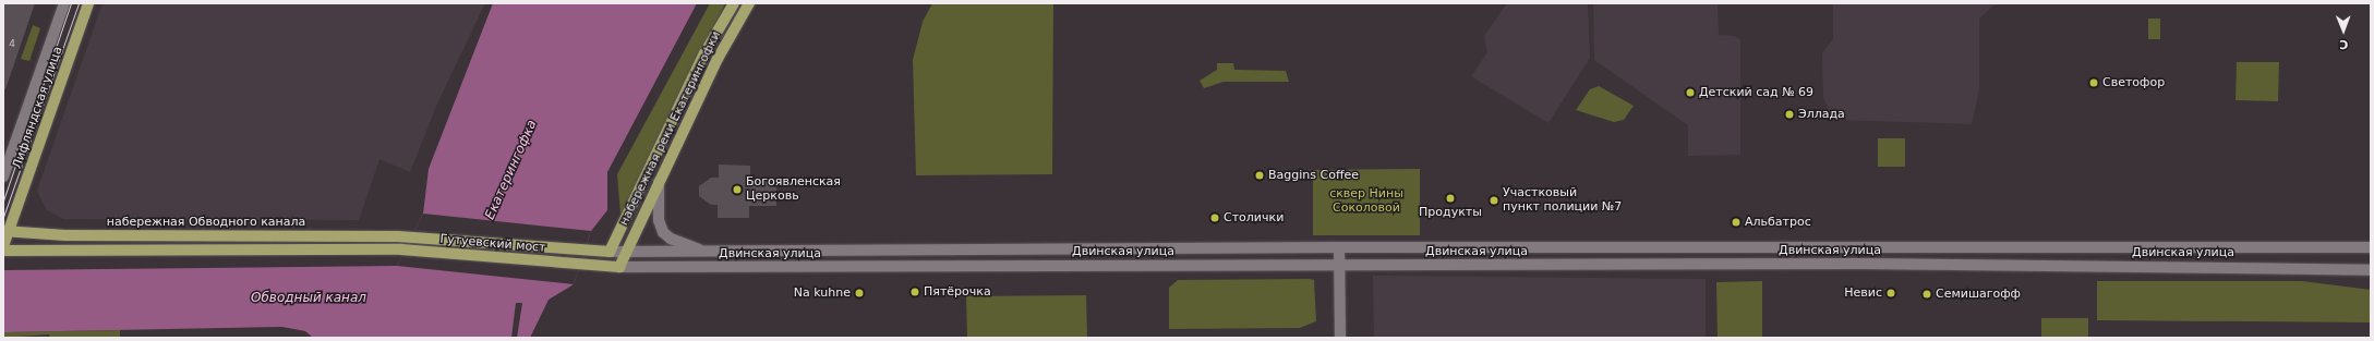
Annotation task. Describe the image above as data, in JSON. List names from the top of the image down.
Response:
{
  "streets": {
    "main road": [
      "Лифляндская улица",
      "набережная реки Екатерингофки",
      "набережная Обводного канала",
      "Гутуевский мост",
      "Двинская улица"
    ]
  },
  "crossings": [
    ["Лифляндская улица", "набережная Обводного канала"],
    ["набережная реки Екатерингофки", "Двинская улица"],
    ["набережная Обводного канала", "Гутуевский мост"],
    ["Гутуевский мост", "Двинская улица"]
  ],
  "water": ["Екатерингофка", "Обводный канал"],
  "parks": ["сквер Нины Соколовой"],
  "places": [
    "Светофор",
    "Детский сад № 69",
    "Эллада",
    "Baggins Coffee",
    "Богоявленская Церковь",
    "Продукты",
    "Участковый пункт полиции №7",
    "Столички",
    "Альбатрос",
    "Пятёрочка",
    "Na kuhne",
    "Невис",
    "Семишагофф"
  ],
  "house_numbers": ["4"],
  "north": "bottom"
}
